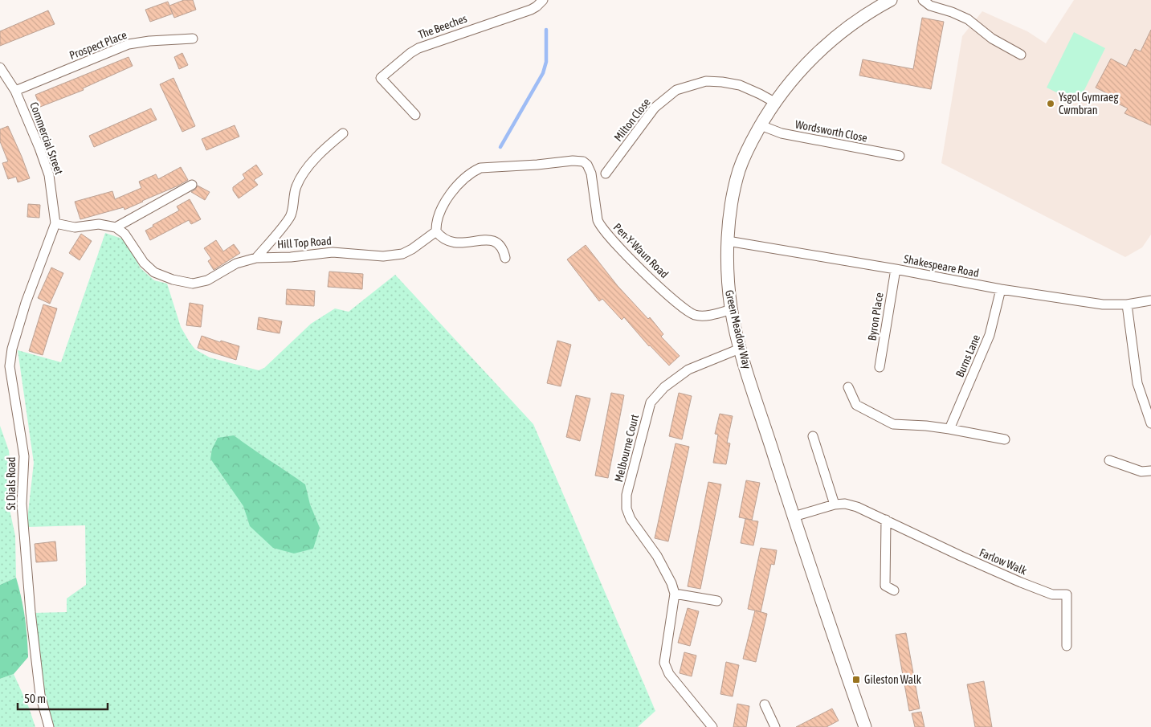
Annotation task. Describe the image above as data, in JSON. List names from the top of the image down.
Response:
{
  "streets": {
    "street": [
      "The Beeches",
      "Prospect Place",
      "Milton Close",
      "Wordsworth Close",
      "Commercial Street",
      "Hill Top Road",
      "Pen-Y-Waun Road",
      "Shakespeare Road",
      "Byron Place",
      "Green Meadow Way",
      "Burns Lane",
      "Melbourne Court",
      "St Dials Road",
      "Farlow Walk"
    ]
  },
  "crossings": [
    ["Prospect Place", "Commercial Street"],
    ["Milton Close", "Green Meadow Way"],
    ["Wordsworth Close", "Green Meadow Way"],
    ["Commercial Street", "St Dials Road"],
    ["Hill Top Road", "Pen-Y-Waun Road"],
    ["Pen-Y-Waun Road", "Green Meadow Way"],
    ["Shakespeare Road", "Byron Place"],
    ["Shakespeare Road", "Green Meadow Way"],
    ["Shakespeare Road", "Burns Lane"],
    ["Green Meadow Way", "Melbourne Court"],
    ["Green Meadow Way", "Farlow Walk"]
  ],
  "places": {
    "other": ["Ysgol Gymraeg Cwmbran"],
    "transit": ["Gileston Walk"]
  },
  "scale_bar": "50 m"
}
